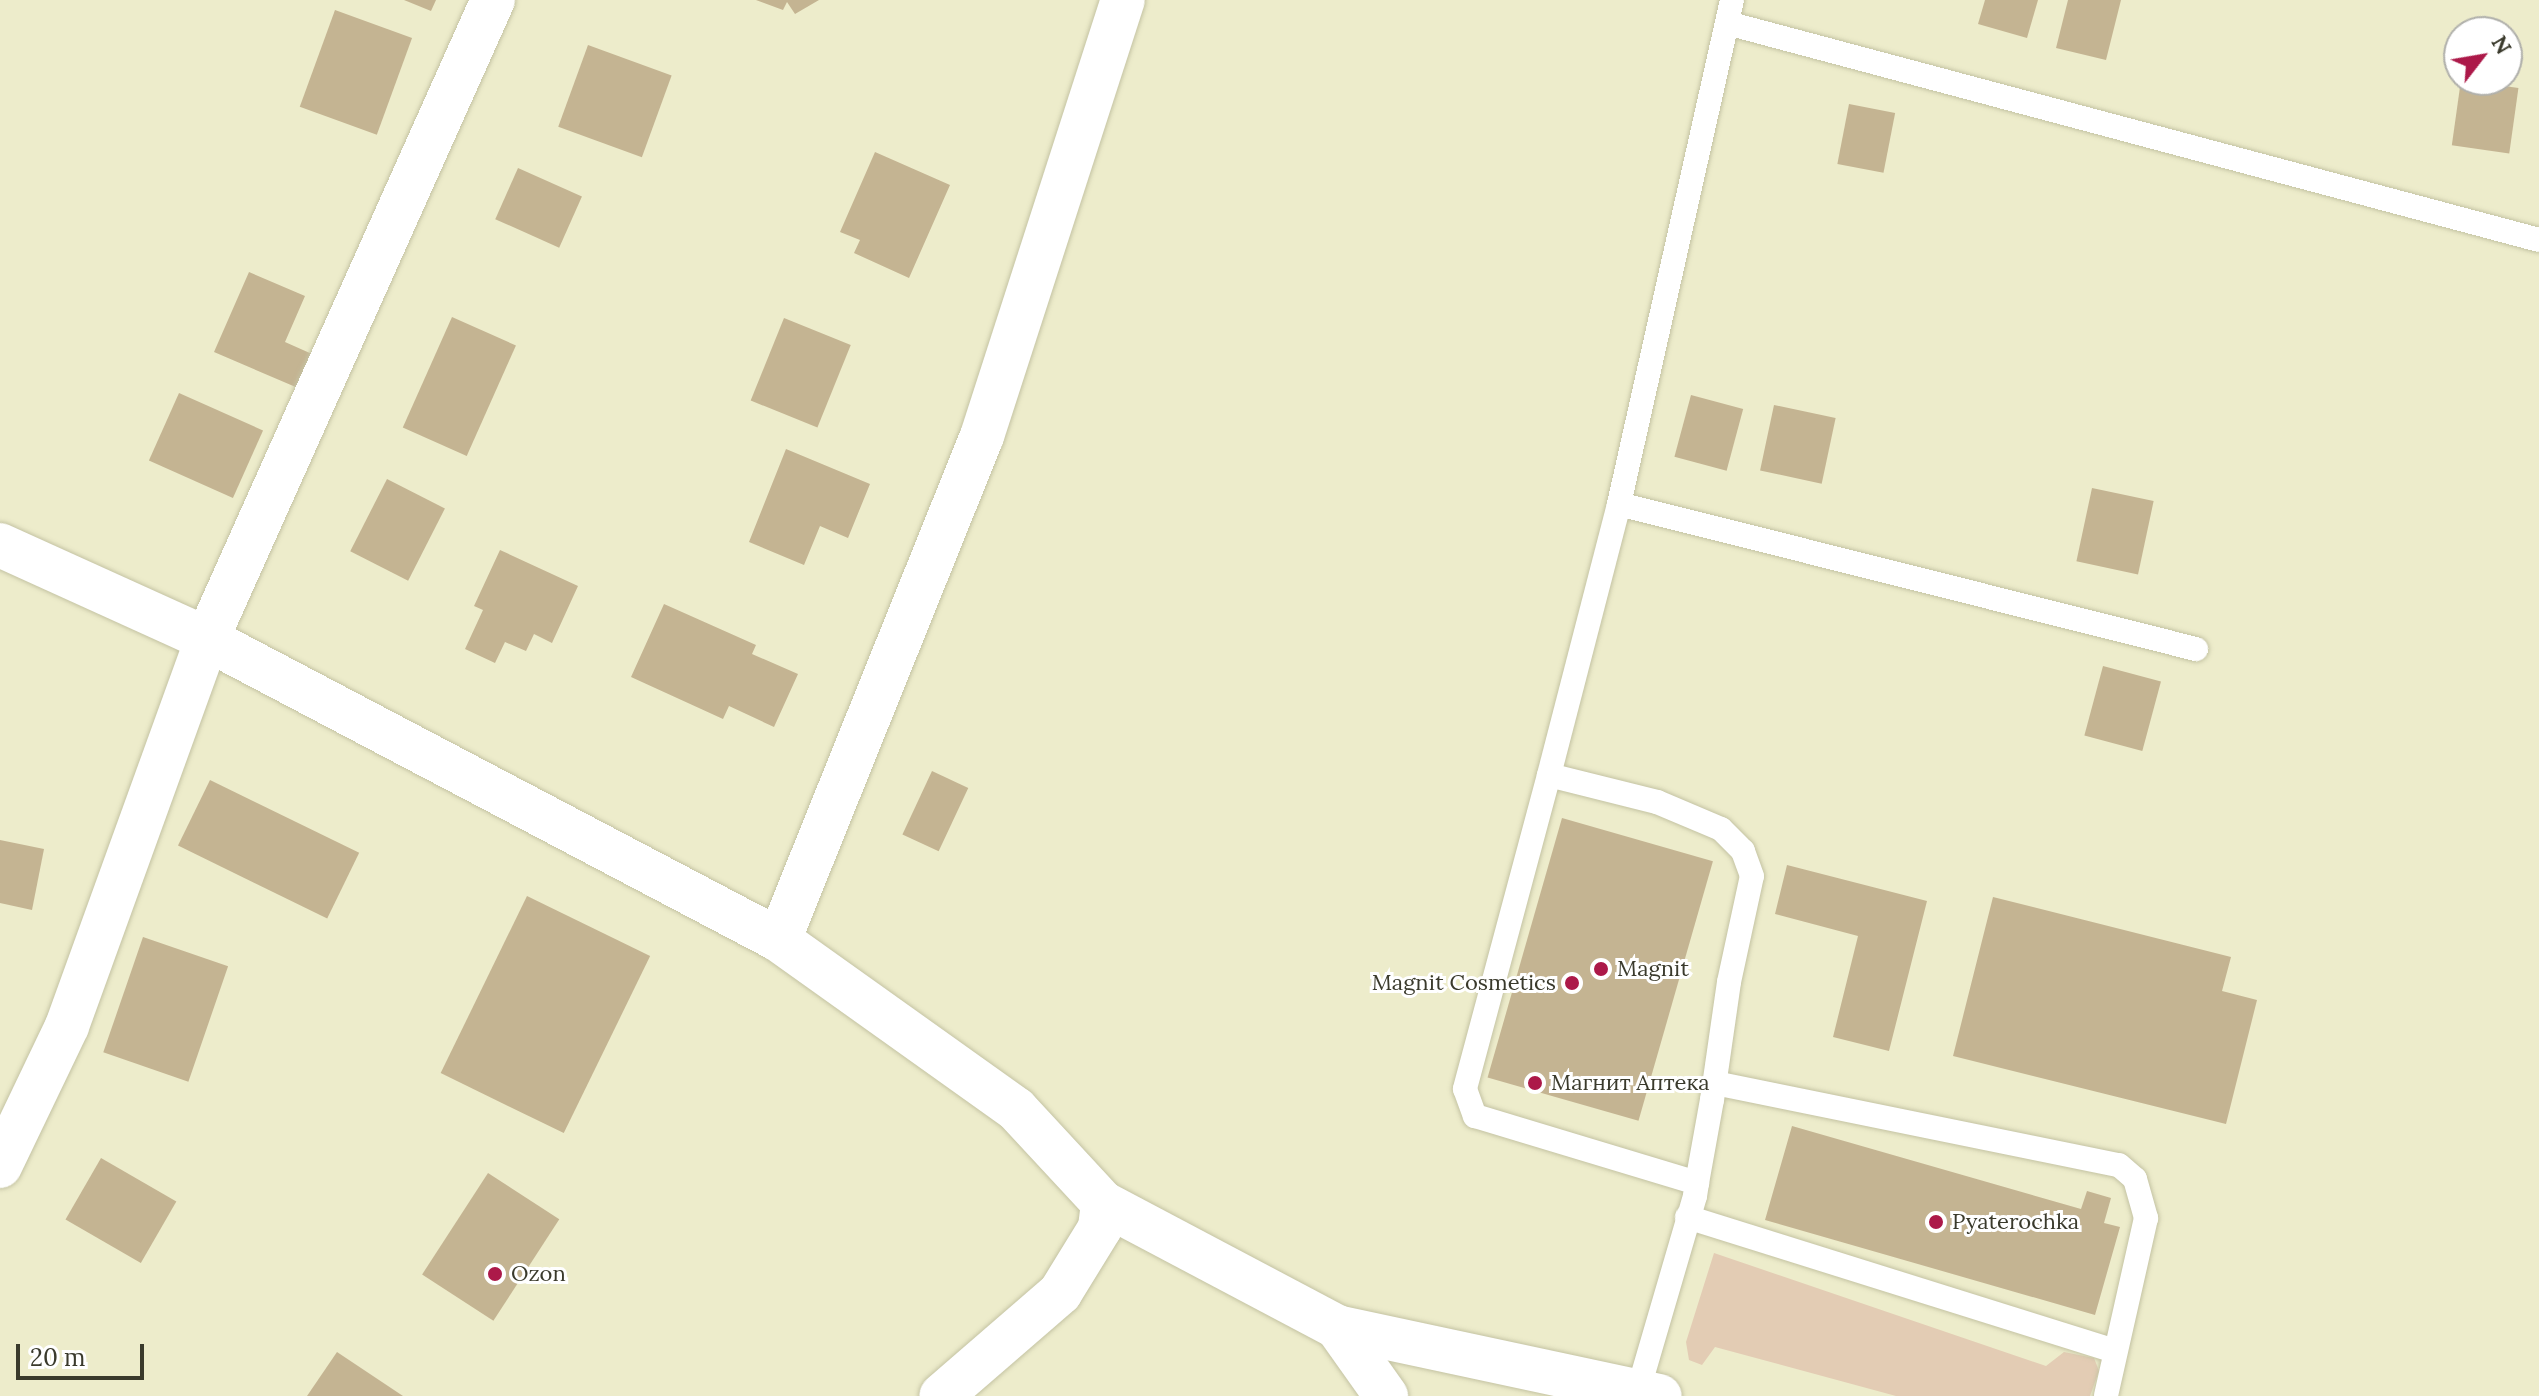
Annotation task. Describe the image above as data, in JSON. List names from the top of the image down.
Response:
{
  "places": [
    "Magnit",
    "Magnit Cosmetics",
    "Магнит Аптека",
    "Pyaterochka",
    "Ozon"
  ],
  "scale_bar": "20 m",
  "north": "top right"
}
